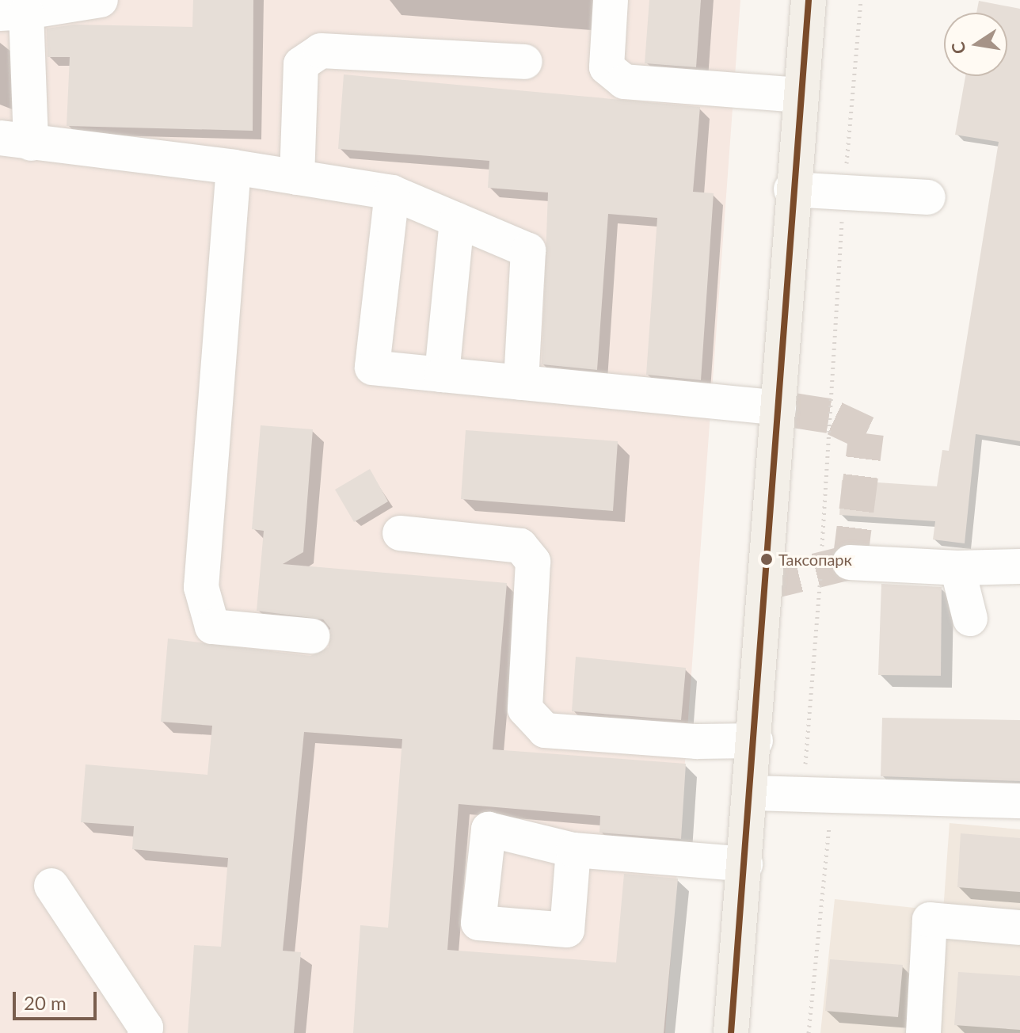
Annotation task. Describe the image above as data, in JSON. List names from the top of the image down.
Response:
{
  "places": ["Таксопарк"],
  "scale_bar": "20 m",
  "north": "left"
}
